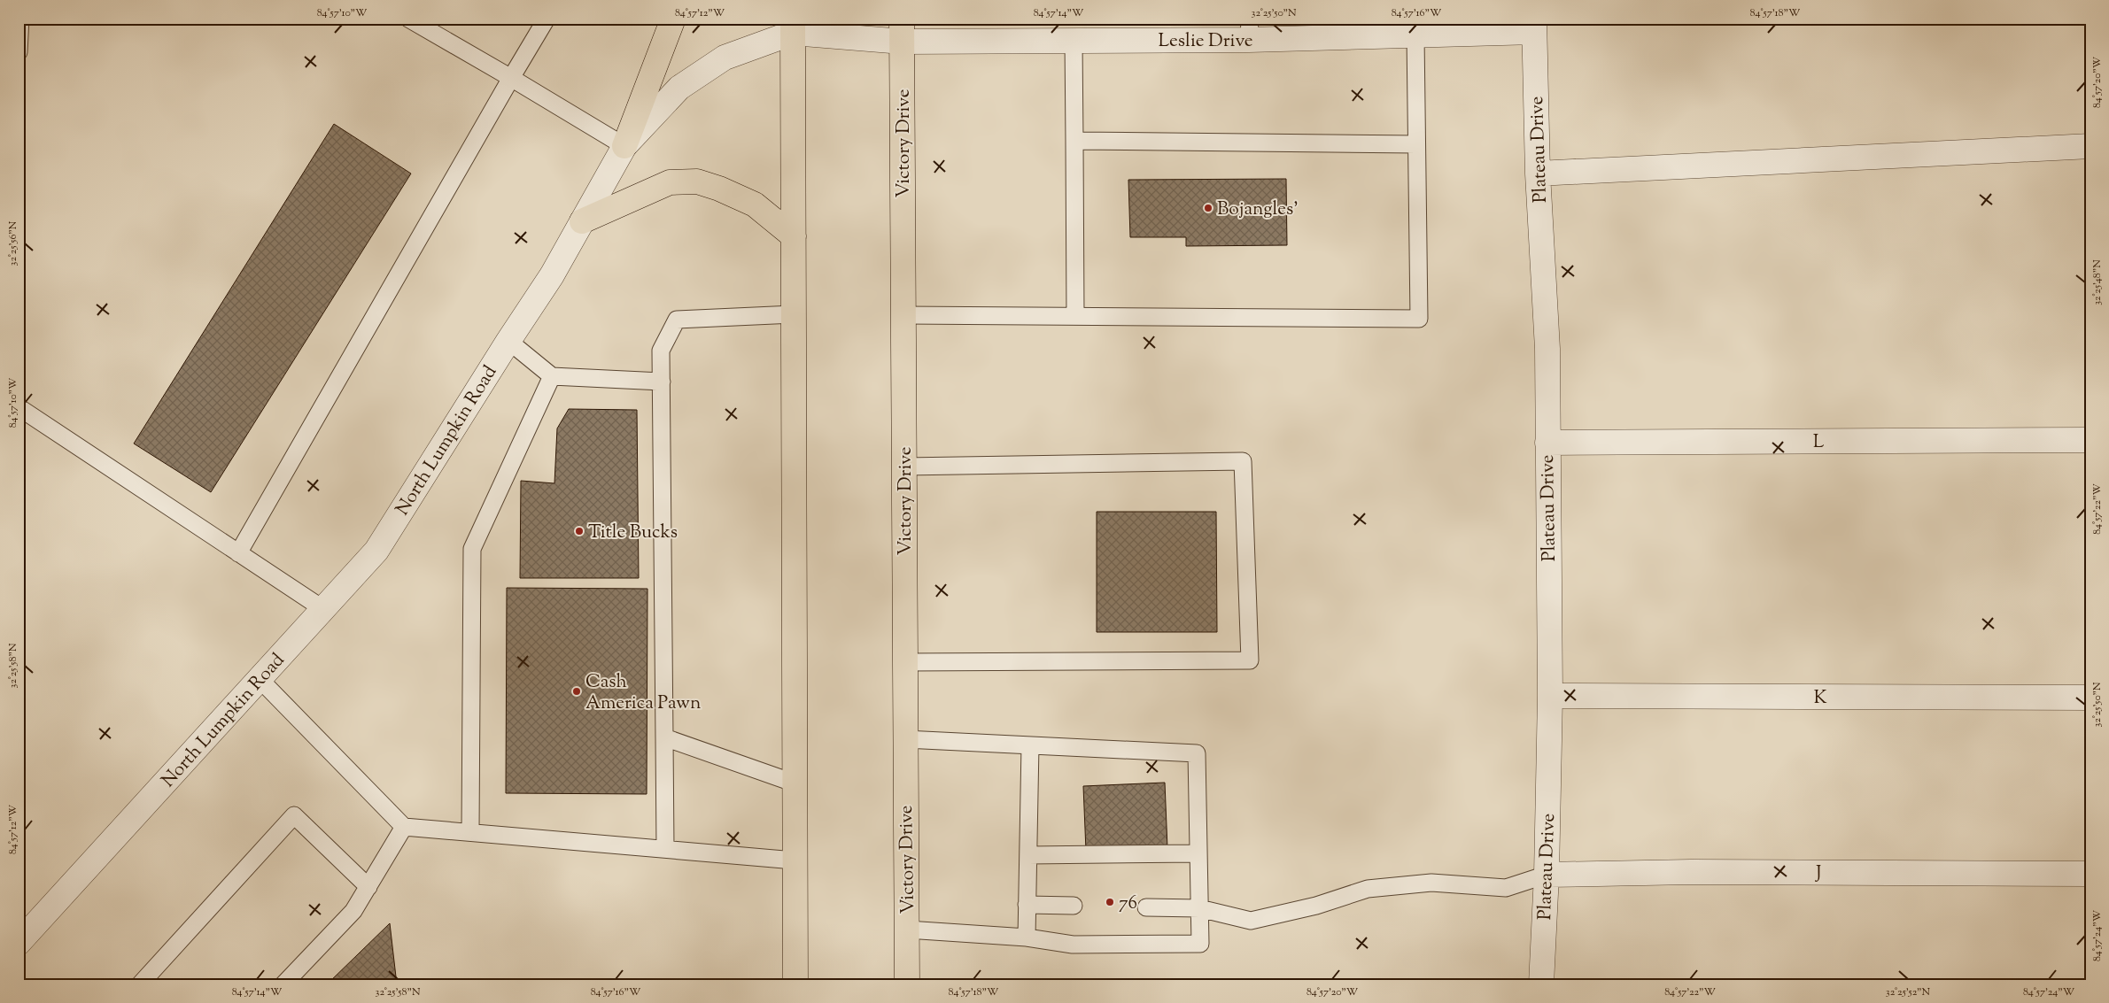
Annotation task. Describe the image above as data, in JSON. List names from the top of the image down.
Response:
{
  "streets": {
    "highway": ["Victory Drive"],
    "street": [
      "Leslie Drive",
      "Plateau Drive",
      "North Lumpkin Road",
      "L",
      "K",
      "J"
    ]
  },
  "crossings": [
    ["Leslie Drive", "Victory Drive"],
    ["Leslie Drive", "Plateau Drive"],
    ["Leslie Drive", "North Lumpkin Road"],
    ["Victory Drive", "North Lumpkin Road"],
    ["Plateau Drive", "L"],
    ["Plateau Drive", "K"],
    ["Plateau Drive", "J"]
  ],
  "places": [
    "Bojangles'",
    "Title Bucks",
    "Cash America Pawn",
    "76"
  ],
  "coordinates": [
    "84°57'10\"W",
    "84°57'12\"W",
    "84°57'14\"W",
    "32°25'50\"N",
    "84°57'16\"W",
    "84°57'18\"W",
    "84°57'20\"W",
    "32°25'56\"N",
    "32°25'48\"N",
    "84°57'22\"W",
    "32°25'58\"N",
    "84°57'24\"W",
    "32°25'52\"N"
  ]
}
